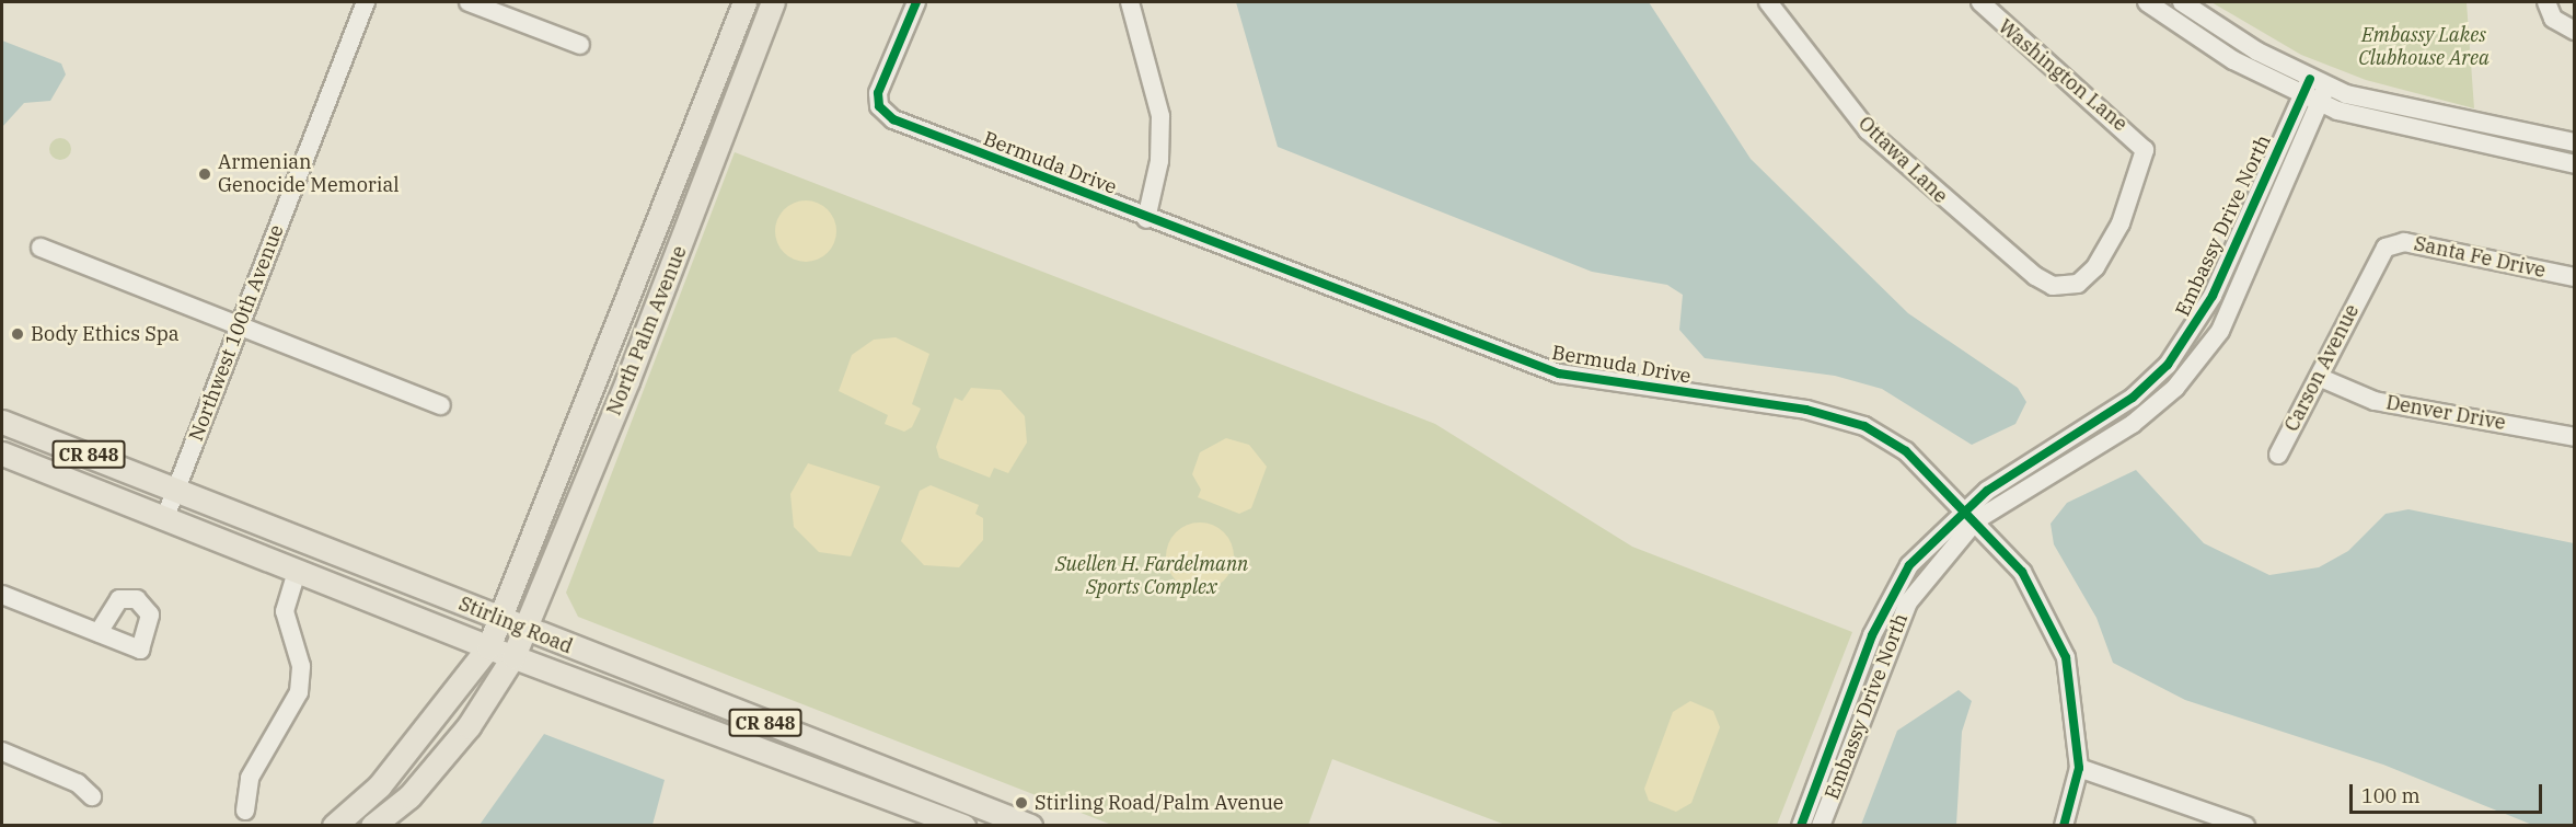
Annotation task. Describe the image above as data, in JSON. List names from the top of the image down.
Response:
{
  "streets": {
    "main road": ["North Palm Avenue", "CR 848", "Stirling Road"],
    "street": [
      "Washington Lane",
      "Ottawa Lane",
      "Bermuda Drive",
      "Embassy Drive North",
      "Santa Fe Drive",
      "Northwest 100th Avenue",
      "Carson Avenue",
      "Denver Drive"
    ]
  },
  "crossings": [
    ["Washington Lane", "Ottawa Lane"],
    ["Bermuda Drive", "Embassy Drive North"],
    ["Santa Fe Drive", "Carson Avenue"],
    ["North Palm Avenue", "Stirling Road"],
    ["Northwest 100th Avenue", "Stirling Road"],
    ["Carson Avenue", "Denver Drive"]
  ],
  "parks": ["Embassy Lakes Clubhouse Area", "Suellen H. Fardelmann Sports Complex"],
  "places": ["Armenian Genocide Memorial", "Body Ethics Spa", "Stirling Road/Palm Avenue"],
  "scale_bar": "100 m"
}
